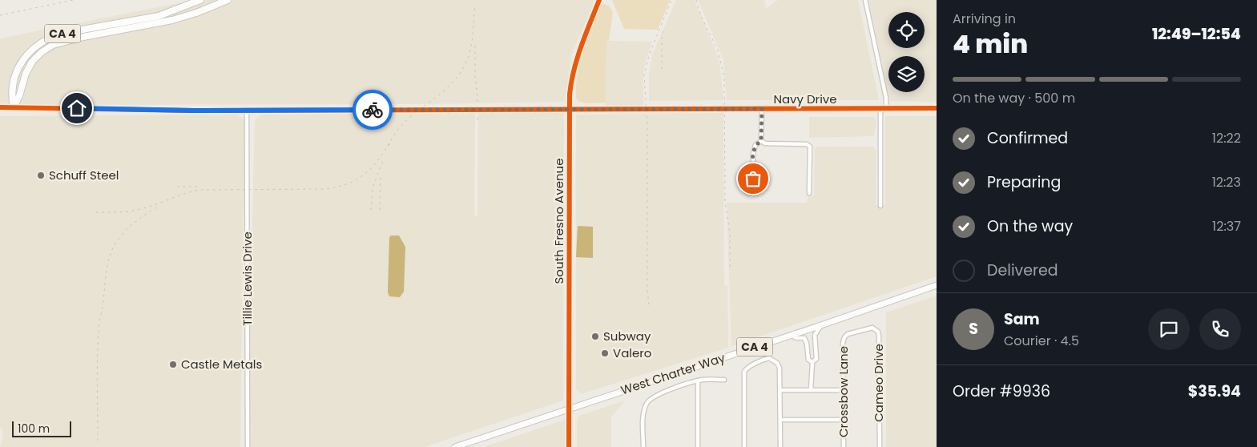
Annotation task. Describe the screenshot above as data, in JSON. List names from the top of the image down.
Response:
{
  "streets": {
    "highway": ["CA 4", "West Charter Way"],
    "street": [
      "Navy Drive",
      "South Fresno Avenue",
      "Tillie Lewis Drive",
      "Cameo Drive",
      "Crossbow Lane"
    ]
  },
  "crossings": [
    ["CA 4", "Navy Drive"],
    ["Navy Drive", "South Fresno Avenue"],
    ["Navy Drive", "Tillie Lewis Drive"],
    ["South Fresno Avenue", "West Charter Way"],
    ["Cameo Drive", "Crossbow Lane"]
  ],
  "places": [
    "Schuff Steel",
    "Subway",
    "Valero",
    "Castle Metals"
  ],
  "scale_bar": "100 m",
  "page": {
    "heading": ["4 min", "Arriving in", "12:49–12:54"],
    "panel": [
      "Sam",
      "Courier · 4.5",
      "Order #9936",
      "$35.94"
    ],
    "bar": "On the way · 500 m",
    "list": [
      ["Confirmed", "12:22"],
      ["Preparing", "12:23"],
      ["On the way", "12:37"],
      "Delivered"
    ],
    "round": "S",
    "scale": "100 m"
  }
}
